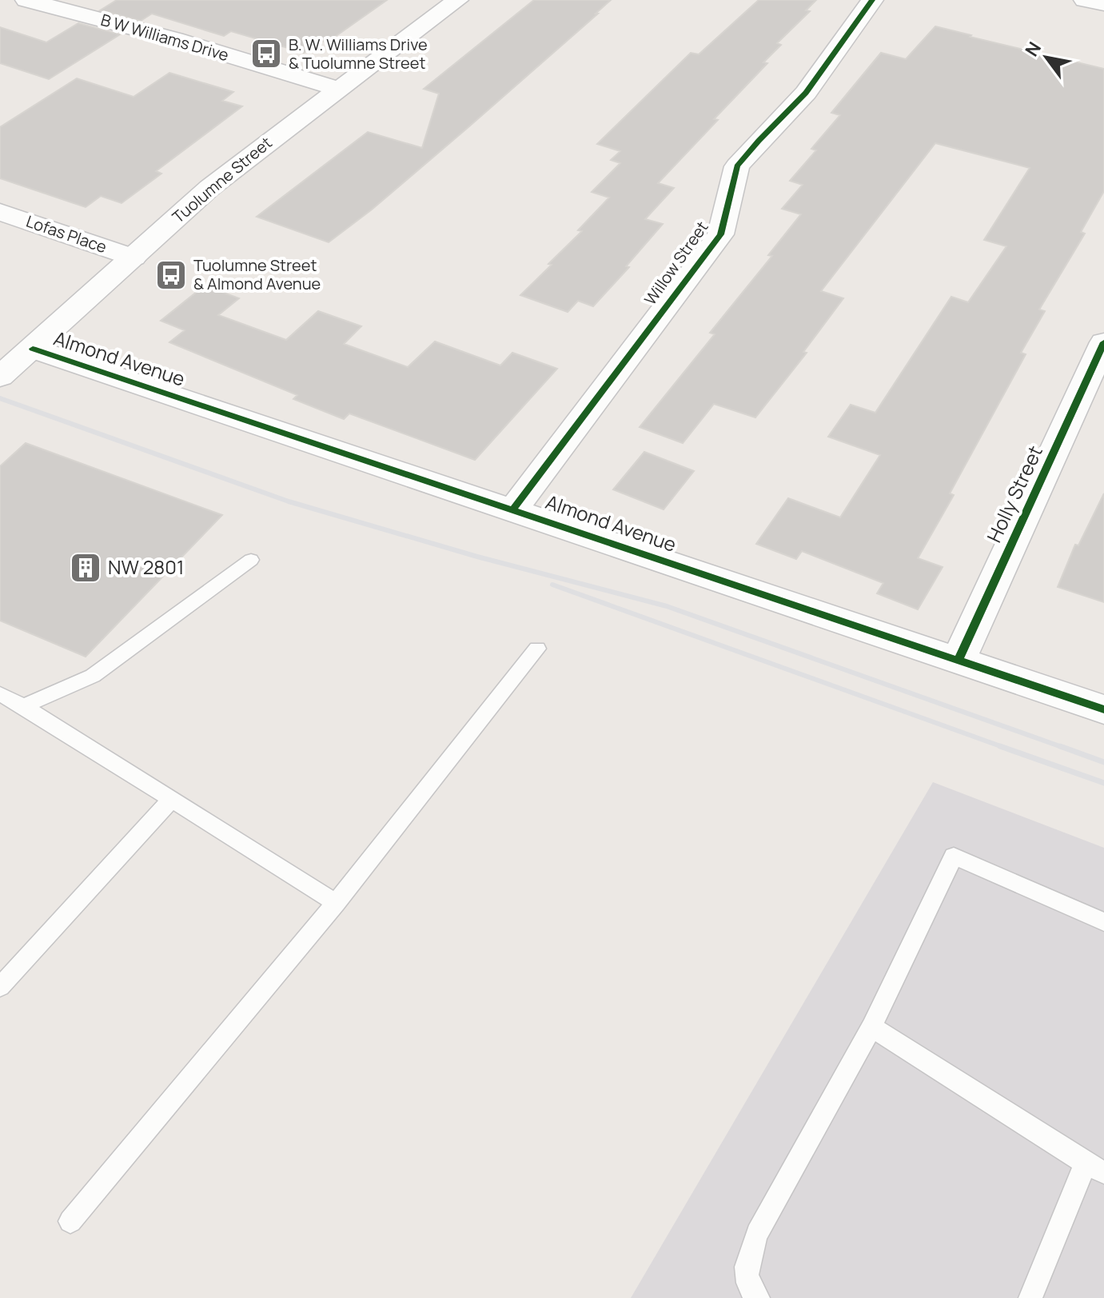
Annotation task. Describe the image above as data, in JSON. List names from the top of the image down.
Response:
{
  "streets": {
    "street": [
      "B W Williams Drive",
      "Tuolumne Street",
      "Lofas Place",
      "Willow Street",
      "Almond Avenue",
      "Holly Street"
    ]
  },
  "crossings": [
    ["B W Williams Drive", "Tuolumne Street"],
    ["Tuolumne Street", "Lofas Place"],
    ["Tuolumne Street", "Almond Avenue"],
    ["Willow Street", "Almond Avenue"],
    ["Almond Avenue", "Holly Street"]
  ],
  "places": {
    "bus stop": ["B. W. Williams Drive & Tuolumne Street", "Tuolumne Street & Almond Avenue"],
    "building": ["NW 2801"]
  },
  "north": "top left"
}
